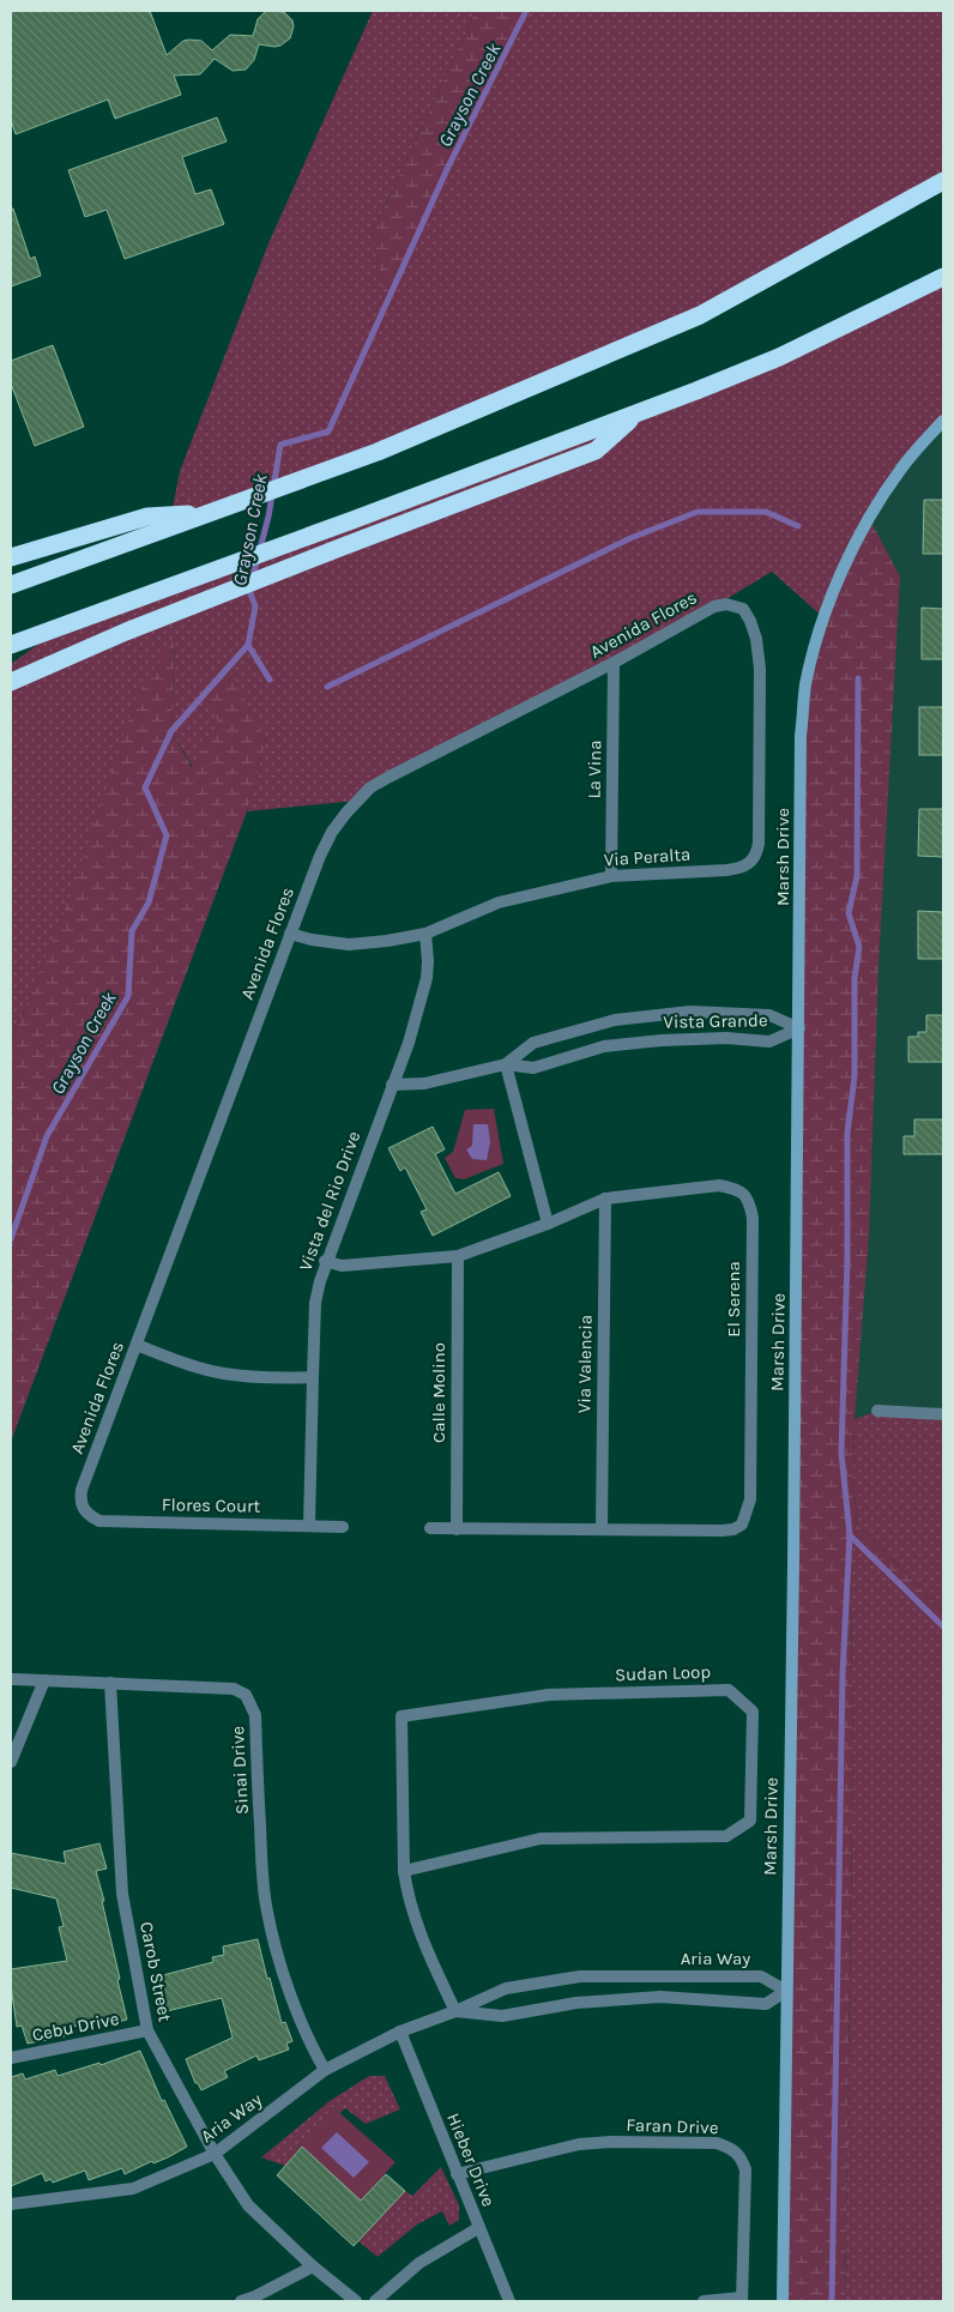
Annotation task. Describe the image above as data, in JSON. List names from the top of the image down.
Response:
{
  "streets": {
    "street": [
      "Avenida Flores",
      "La Vina",
      "Via Peralta",
      "Marsh Drive",
      "Vista Grande",
      "Vista del Rio Drive",
      "El Serena",
      "Via Valencia",
      "Calle Molino",
      "Flores Court",
      "Sudan Loop",
      "Sinai Drive",
      "Aria Way",
      "Carob Street",
      "Cebu Drive",
      "Faran Drive",
      "Hieber Drive"
    ]
  },
  "crossings": [
    ["Avenida Flores", "La Vina"],
    ["Avenida Flores", "Via Peralta"],
    ["Avenida Flores", "Flores Court"],
    ["La Vina", "Via Peralta"],
    ["Via Peralta", "Vista del Rio Drive"],
    ["Marsh Drive", "Vista Grande"],
    ["Marsh Drive", "Aria Way"],
    ["Vista Grande", "Vista del Rio Drive"],
    ["Vista del Rio Drive", "El Serena"],
    ["Vista del Rio Drive", "Flores Court"],
    ["El Serena", "Via Valencia"],
    ["El Serena", "Calle Molino"],
    ["Sudan Loop", "Aria Way"],
    ["Sinai Drive", "Aria Way"],
    ["Sinai Drive", "Carob Street"],
    ["Aria Way", "Carob Street"],
    ["Aria Way", "Hieber Drive"],
    ["Carob Street", "Cebu Drive"],
    ["Faran Drive", "Hieber Drive"]
  ],
  "water": ["Grayson Creek"]
}
